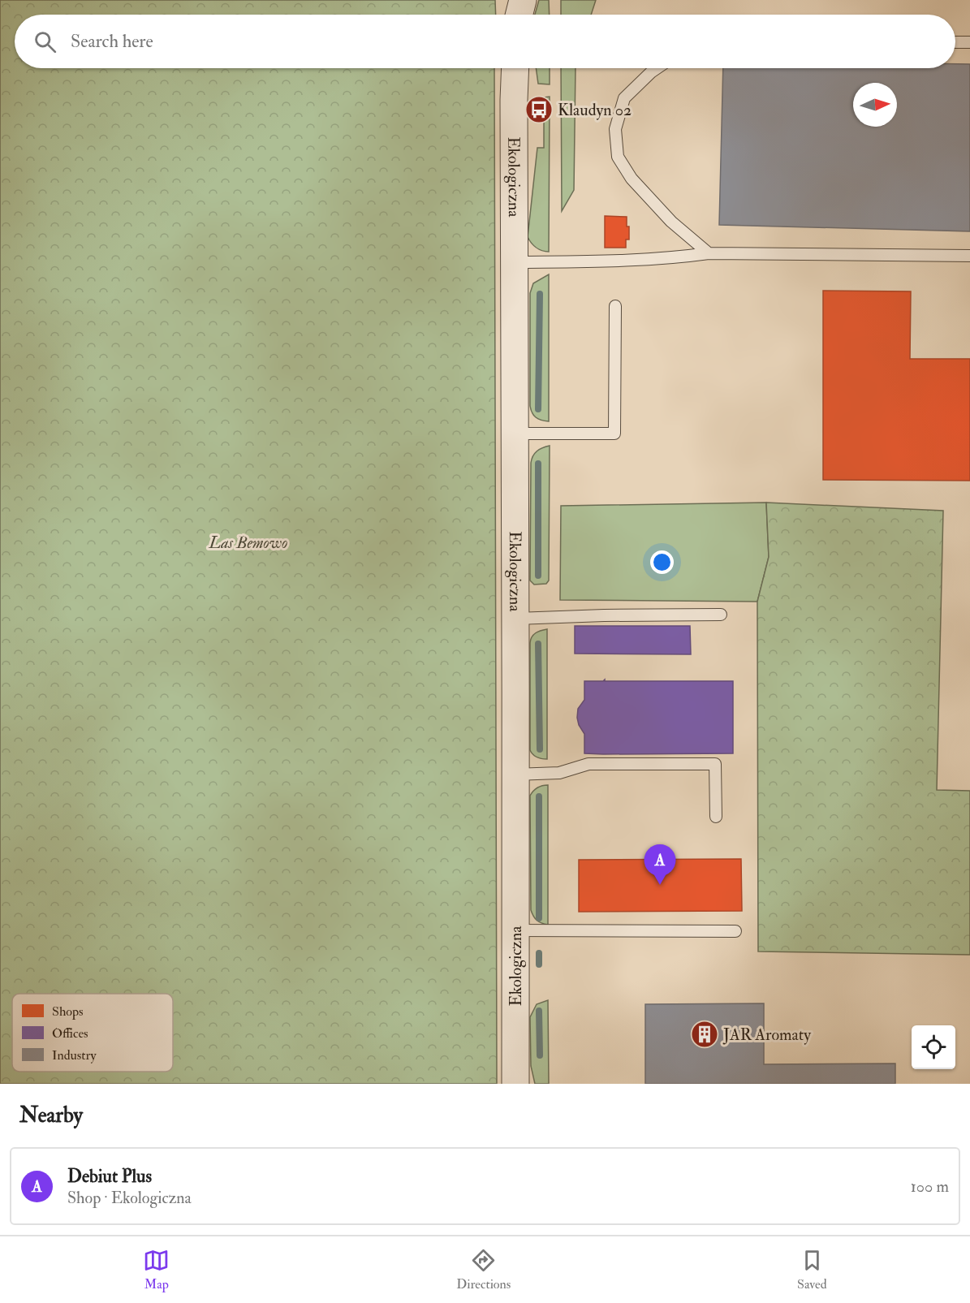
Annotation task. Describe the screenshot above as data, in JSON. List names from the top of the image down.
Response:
{
  "streets": {
    "street": ["Ekologiczna"]
  },
  "parks": ["Las Bemowo"],
  "places": {
    "bus stop": ["Klaudyn 02"],
    "building": ["JAR Aromaty"]
  },
  "legend": ["Shops", "Offices", "Industry"],
  "north": "right",
  "page": {
    "search": "Search here",
    "pins": "A",
    "heading": "Nearby",
    "list": [
      {
        "mark": "A",
        "name": "Debiut Plus",
        "note": "Shop · Ekologiczna",
        "value": "100 m"
      }
    ],
    "nav": ["Map", "Directions", "Saved"]
  }
}
